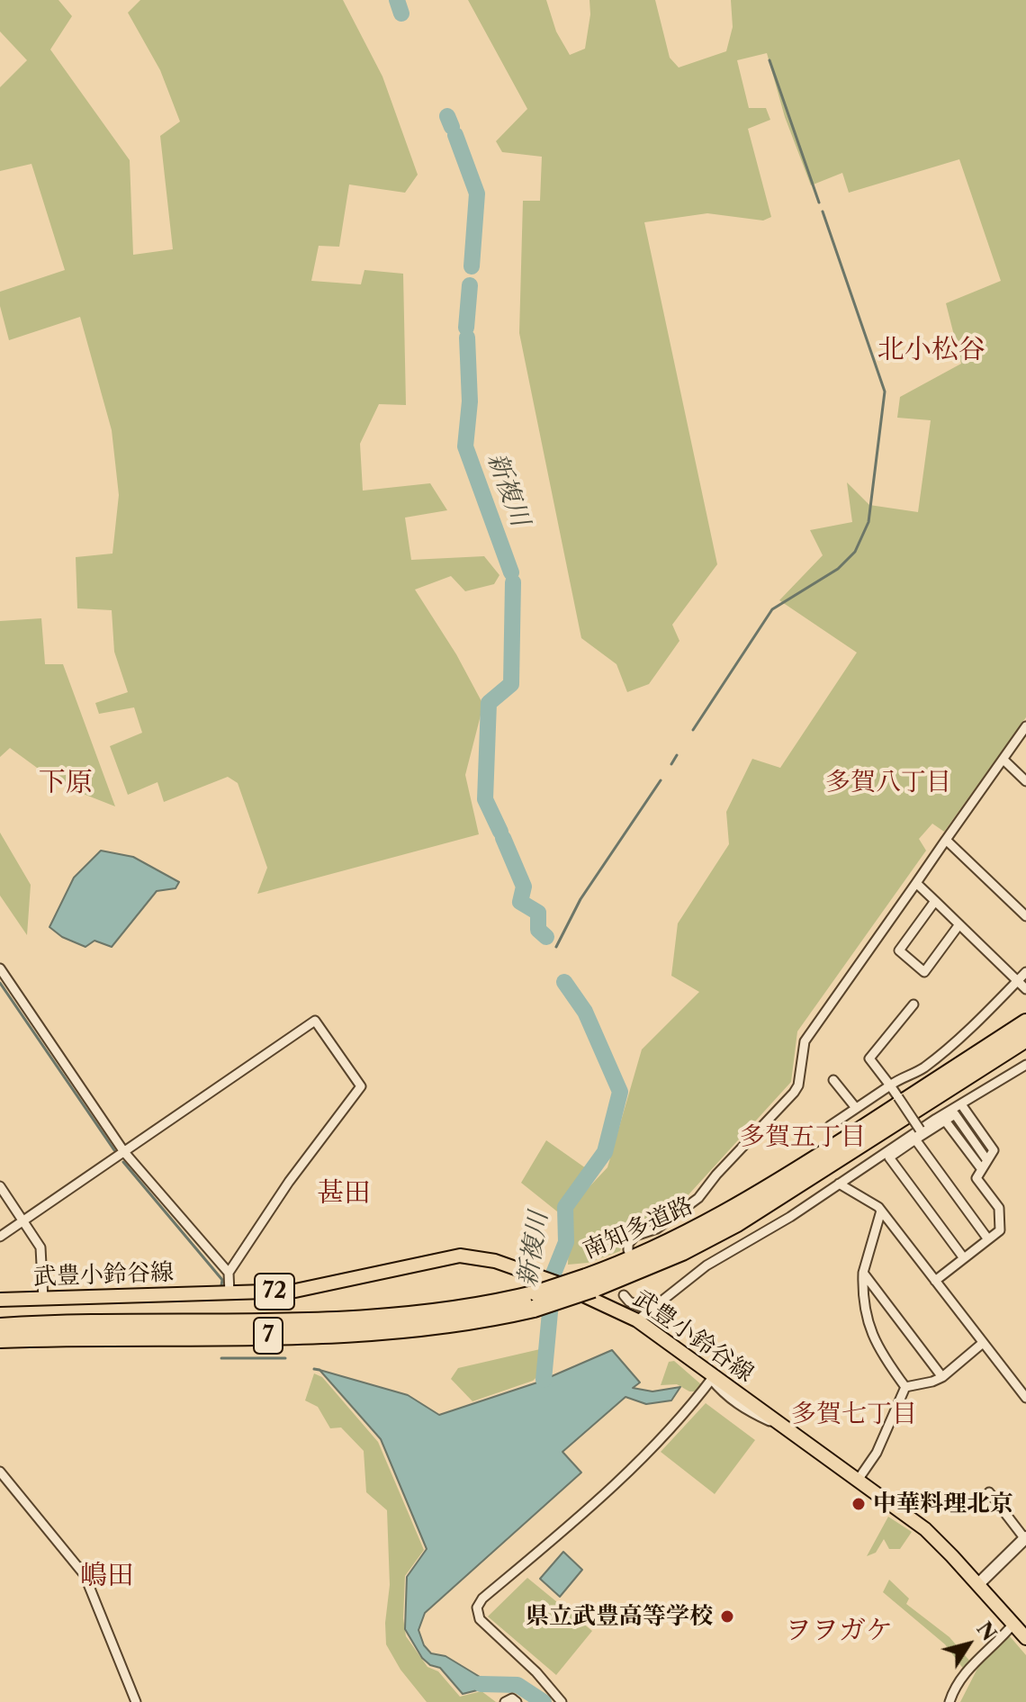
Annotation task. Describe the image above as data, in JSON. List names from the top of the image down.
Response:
{
  "streets": {
    "highway": ["南知多道路", "7"],
    "main road": ["武豊小鈴谷線", "72"]
  },
  "crossings": [
    ["南知多道路", "武豊小鈴谷線"]
  ],
  "districts": [
    "北小松谷",
    "下原",
    "多賀八丁目",
    "多賀五丁目",
    "甚田",
    "多賀七丁目",
    "嶋田",
    "ヲヲガケ"
  ],
  "water": ["新複川"],
  "places": ["中華料理北京", "県立武豊高等学校"],
  "north": "top right"
}
